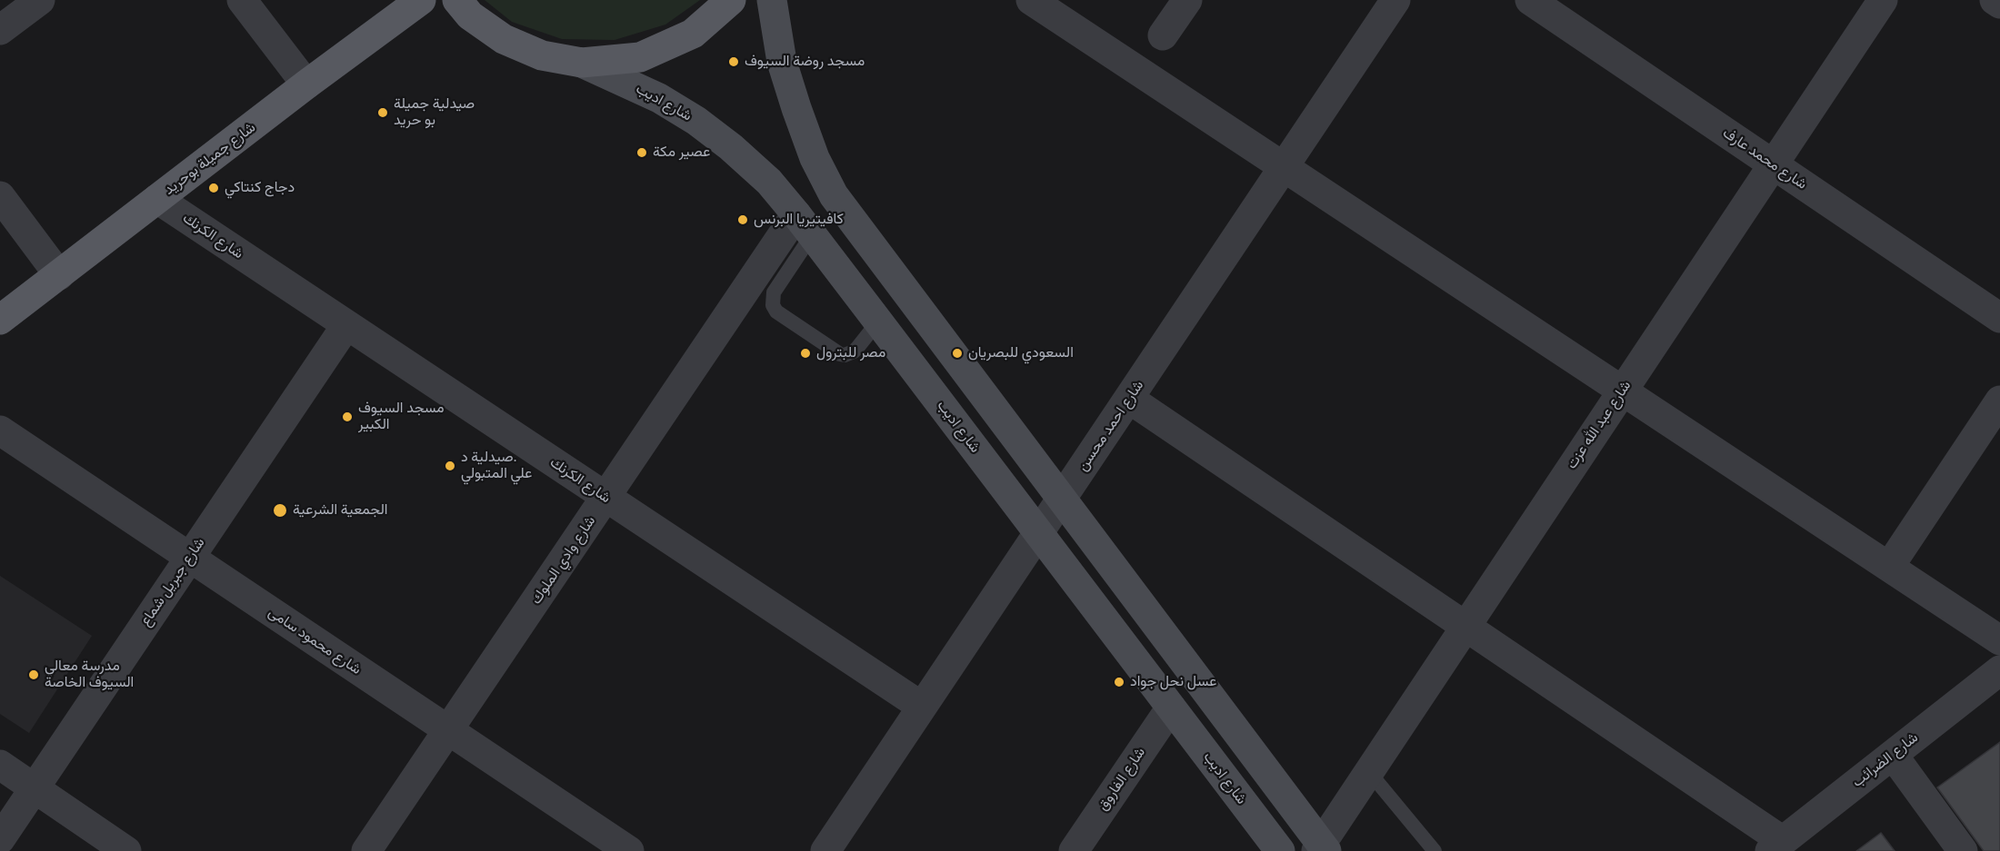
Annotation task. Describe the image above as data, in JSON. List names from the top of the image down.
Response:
{
  "streets": {
    "main road": ["شارع اديب", "شارع جميلة بوحريد"],
    "street": [
      "شارع محمد عارف",
      "شارع الكرنك",
      "شارع عبد الله عزت",
      "شارع احمد محسن",
      "شارع وادي الملوك",
      "شارع جبريل شماع",
      "شارع محمود سامى",
      "شارع الضرائب",
      "شارع الفاروق"
    ]
  },
  "crossings": [
    ["شارع اديب", "شارع احمد محسن"],
    ["شارع اديب", "شارع وادي الملوك"],
    ["شارع اديب", "شارع الفاروق"],
    ["شارع جميلة بوحريد", "شارع الكرنك"],
    ["شارع محمد عارف", "شارع عبد الله عزت"],
    ["شارع الكرنك", "شارع احمد محسن"],
    ["شارع الكرنك", "شارع وادي الملوك"],
    ["شارع الكرنك", "شارع جبريل شماع"],
    ["شارع وادي الملوك", "شارع محمود سامى"],
    ["شارع جبريل شماع", "شارع محمود سامى"]
  ],
  "places": [
    "مسجد روضة السيوف",
    "صيدلية جميلة بو حريد",
    "عصير مكة",
    "دجاج كنتاكي",
    "كافيتيريا البرنس",
    "مصر للبترول",
    "السعودي للبصريان",
    "مسجد السيوف الكبير",
    "صيدلية د. علي المتبولي",
    "الجمعية الشرعية",
    "مدرسة معالي السيوف الخاصة",
    "عسل نحل جواد"
  ]
}
